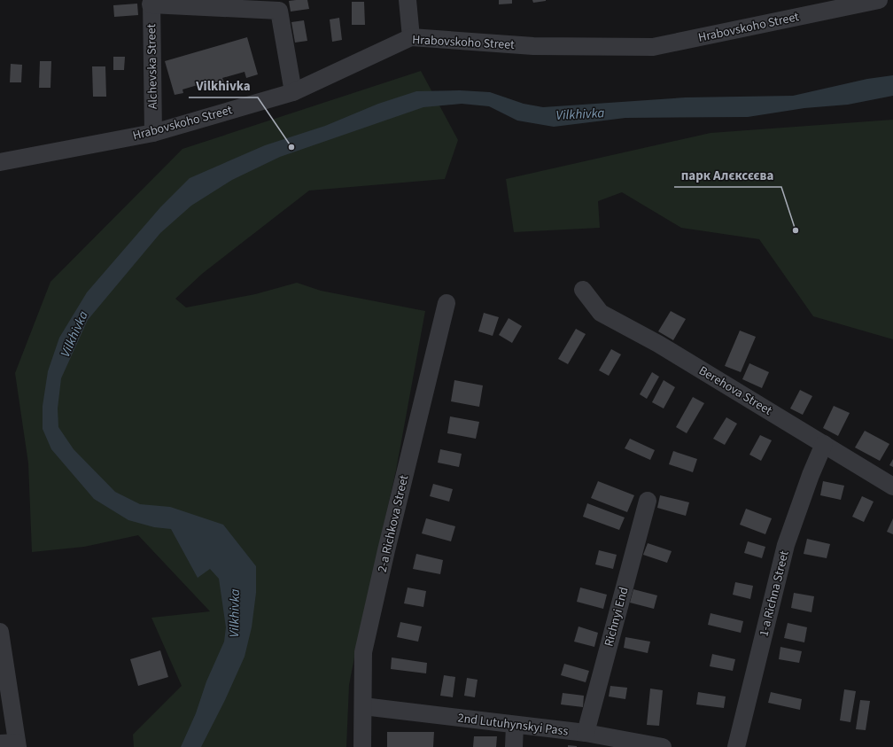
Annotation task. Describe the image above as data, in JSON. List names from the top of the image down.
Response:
{
  "streets": {
    "street": [
      "Hrabovskoho Street",
      "Alchevska Street",
      "Berehova Street",
      "2-a Richkova Street",
      "1-a Richna Street",
      "Richnyi End",
      "2nd Lutuhynskyi Pass"
    ]
  },
  "crossings": [
    ["Hrabovskoho Street", "Alchevska Street"],
    ["Berehova Street", "1-a Richna Street"],
    ["2-a Richkova Street", "2nd Lutuhynskyi Pass"],
    ["Richnyi End", "2nd Lutuhynskyi Pass"]
  ],
  "water": ["Vilkhivka"],
  "places": ["Vilkhivka", "парк Алєксєєва"]
}
